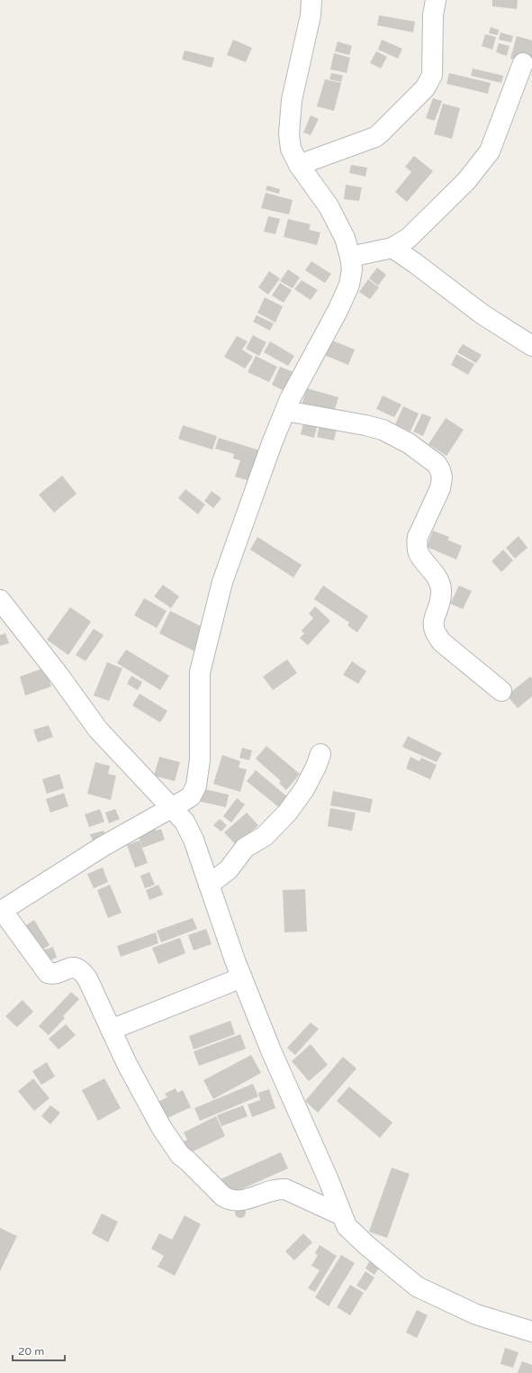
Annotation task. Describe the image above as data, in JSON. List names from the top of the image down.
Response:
{
  "scale_bar": "20 m"
}
